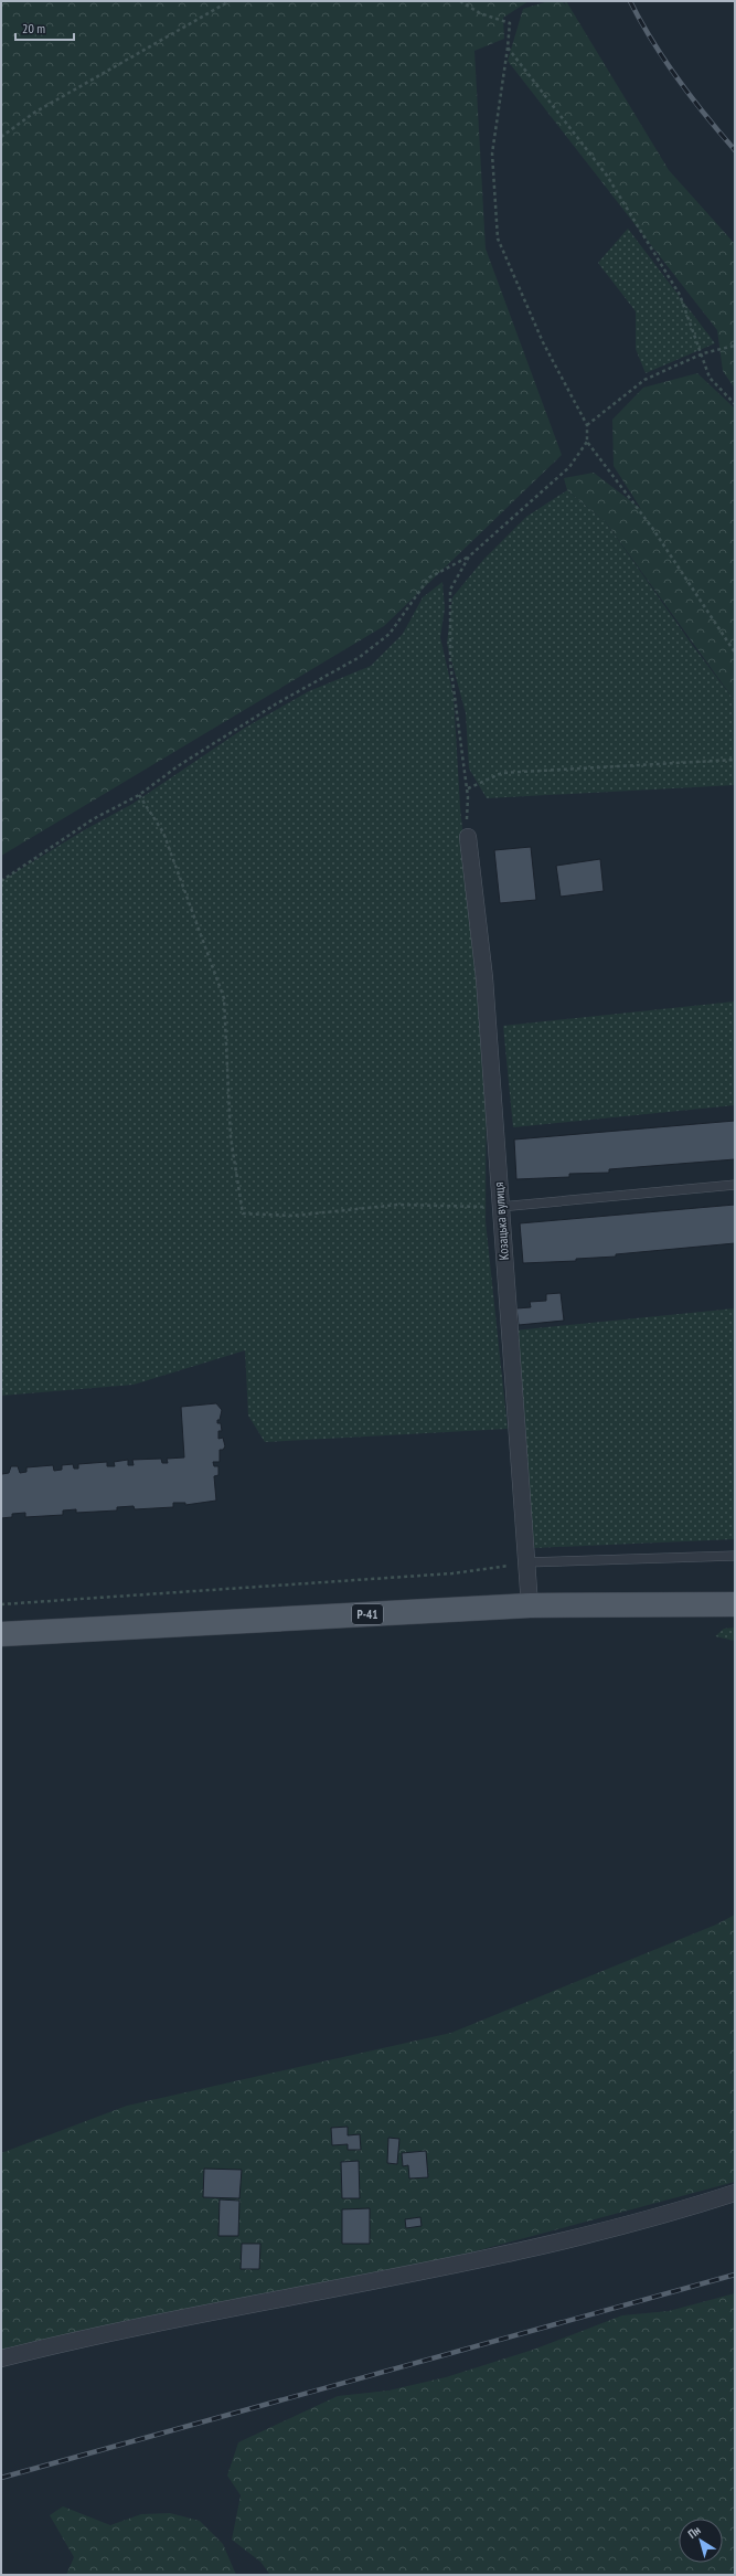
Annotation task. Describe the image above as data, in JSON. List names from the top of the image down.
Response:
{
  "streets": {
    "main road": ["Р-41"],
    "street": ["Козацька вулиця"]
  },
  "crossings": [
    ["Козацька вулиця", "Р-41"]
  ],
  "scale_bar": "20 m",
  "north": "top left"
}
